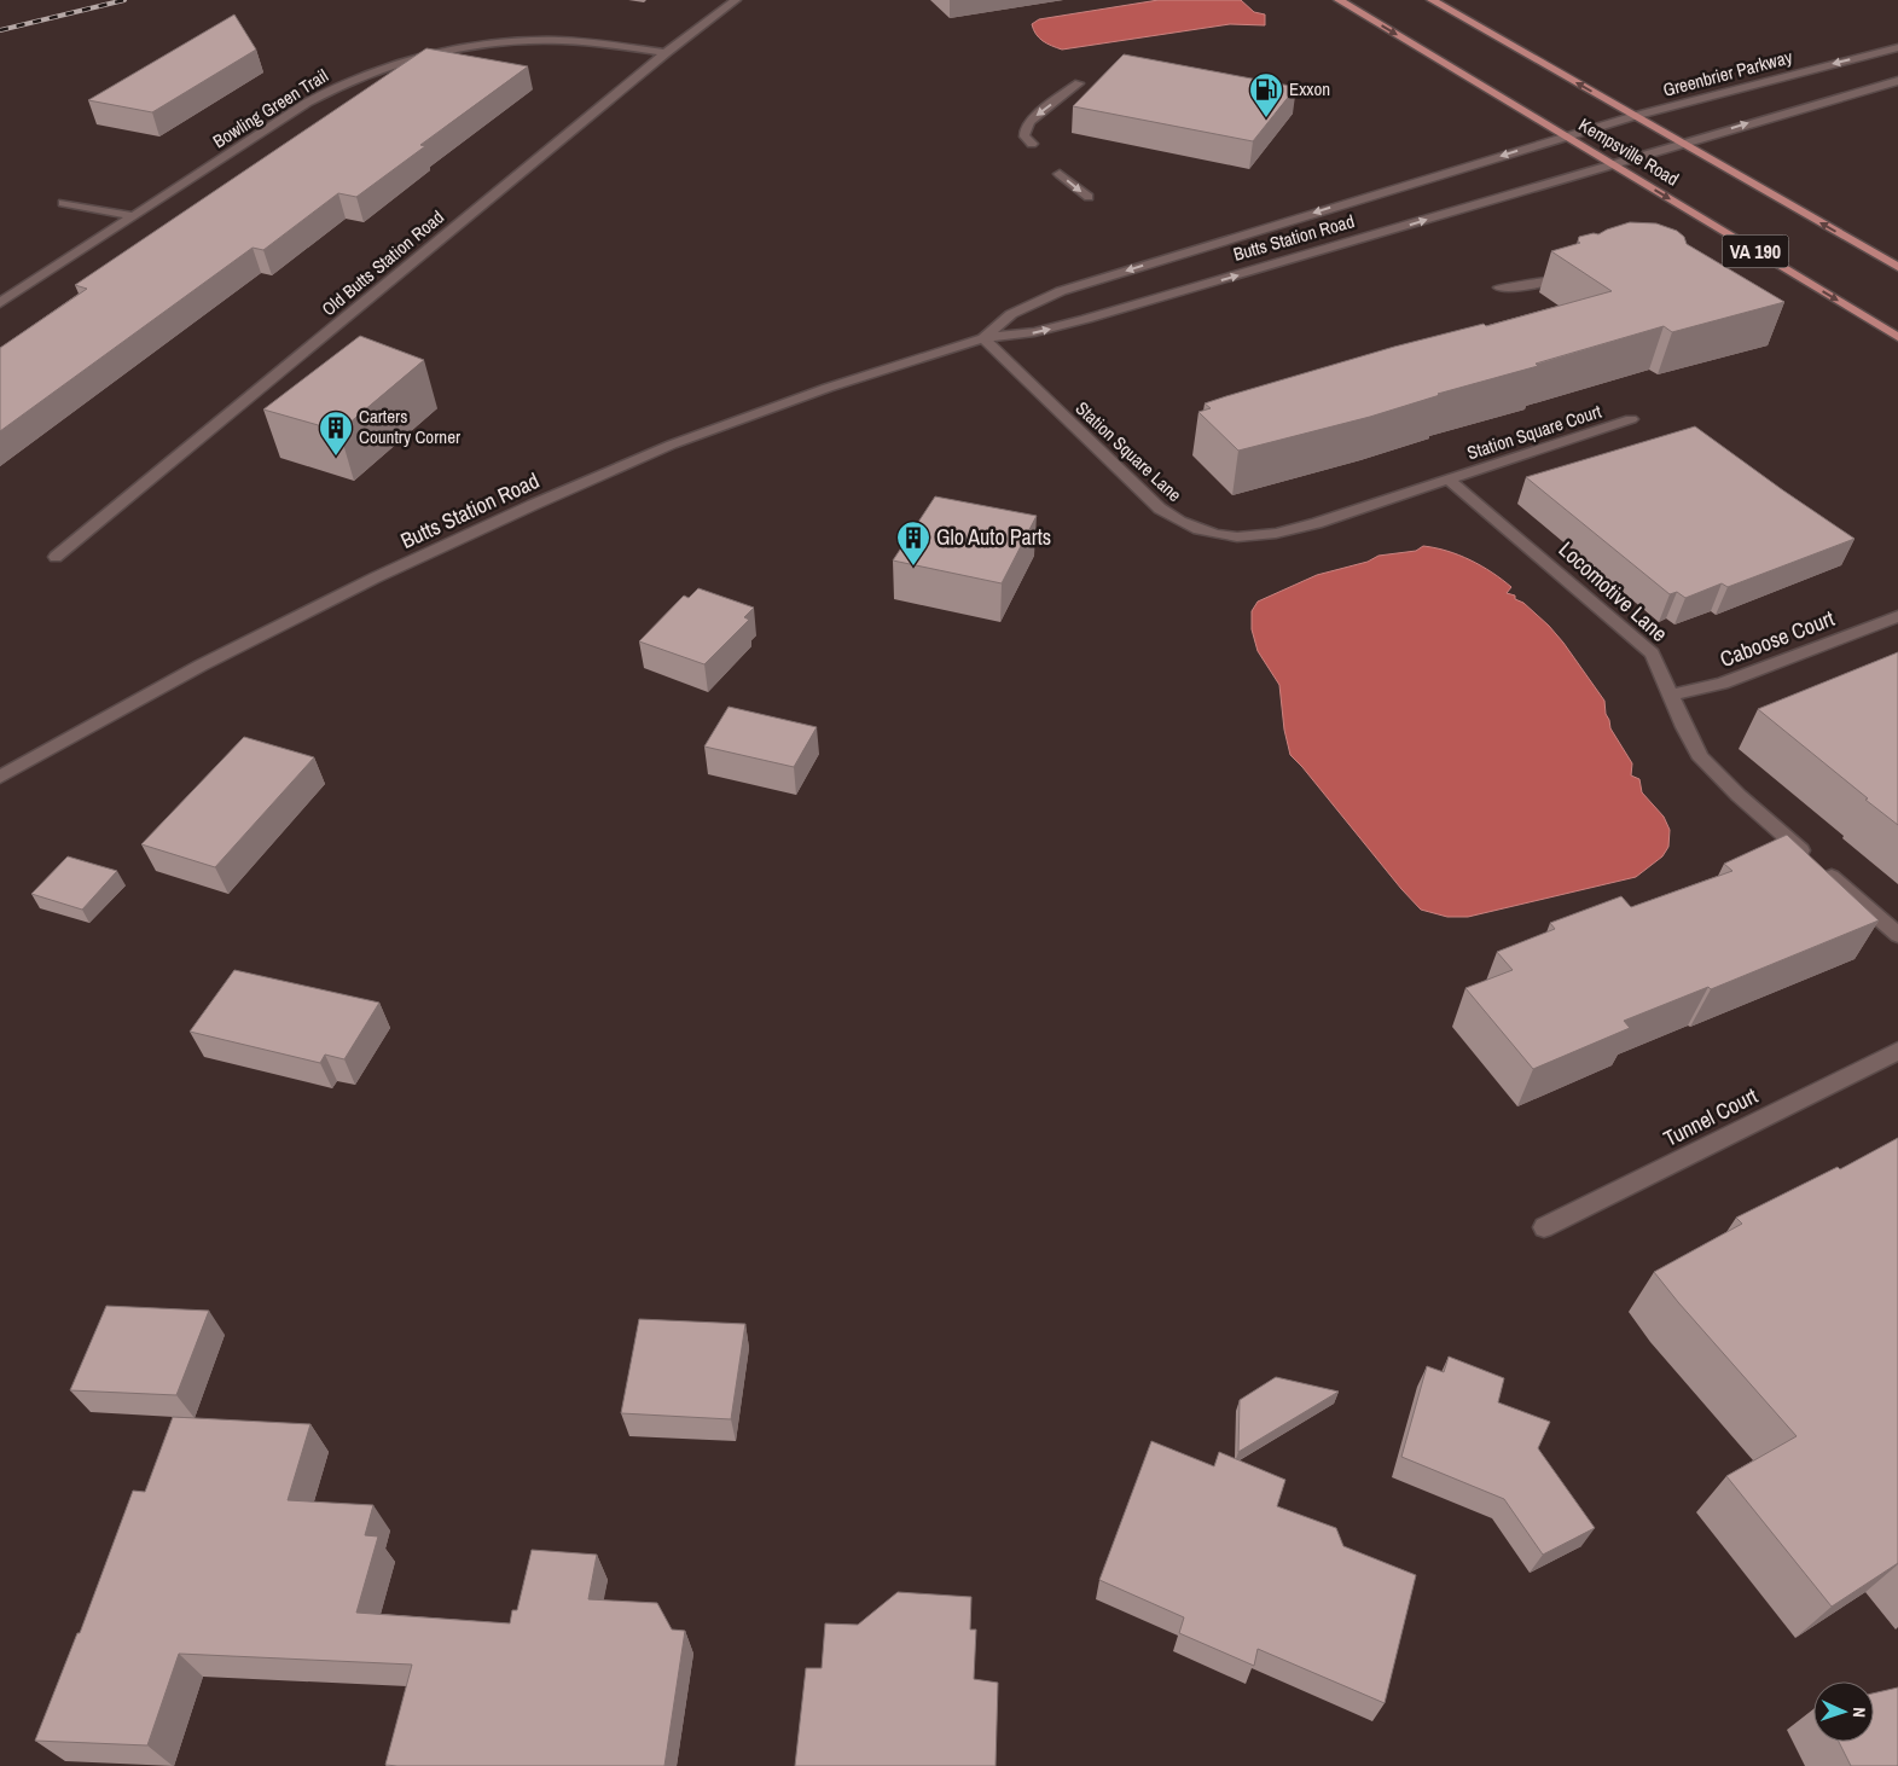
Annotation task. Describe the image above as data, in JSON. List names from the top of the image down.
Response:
{
  "streets": {
    "main road": ["Kempsville Road", "VA 190"],
    "street": [
      "Greenbrier Parkway",
      "Bowling Green Trail",
      "Butts Station Road",
      "Old Butts Station Road",
      "Station Square Court",
      "Station Square Lane",
      "Locomotive Lane",
      "Caboose Court",
      "Tunnel Court"
    ]
  },
  "crossings": [
    ["Greenbrier Parkway", "Kempsville Road"],
    ["Greenbrier Parkway", "Butts Station Road"],
    ["Bowling Green Trail", "Old Butts Station Road"],
    ["Kempsville Road", "Butts Station Road"],
    ["Butts Station Road", "Station Square Lane"],
    ["Station Square Court", "Station Square Lane"],
    ["Station Square Court", "Locomotive Lane"],
    ["Station Square Lane", "Locomotive Lane"],
    ["Locomotive Lane", "Caboose Court"]
  ],
  "places": {
    "fuel station": ["Exxon"],
    "building": ["Carters Country Corner", "Glo Auto Parts"]
  },
  "north": "right"
}
